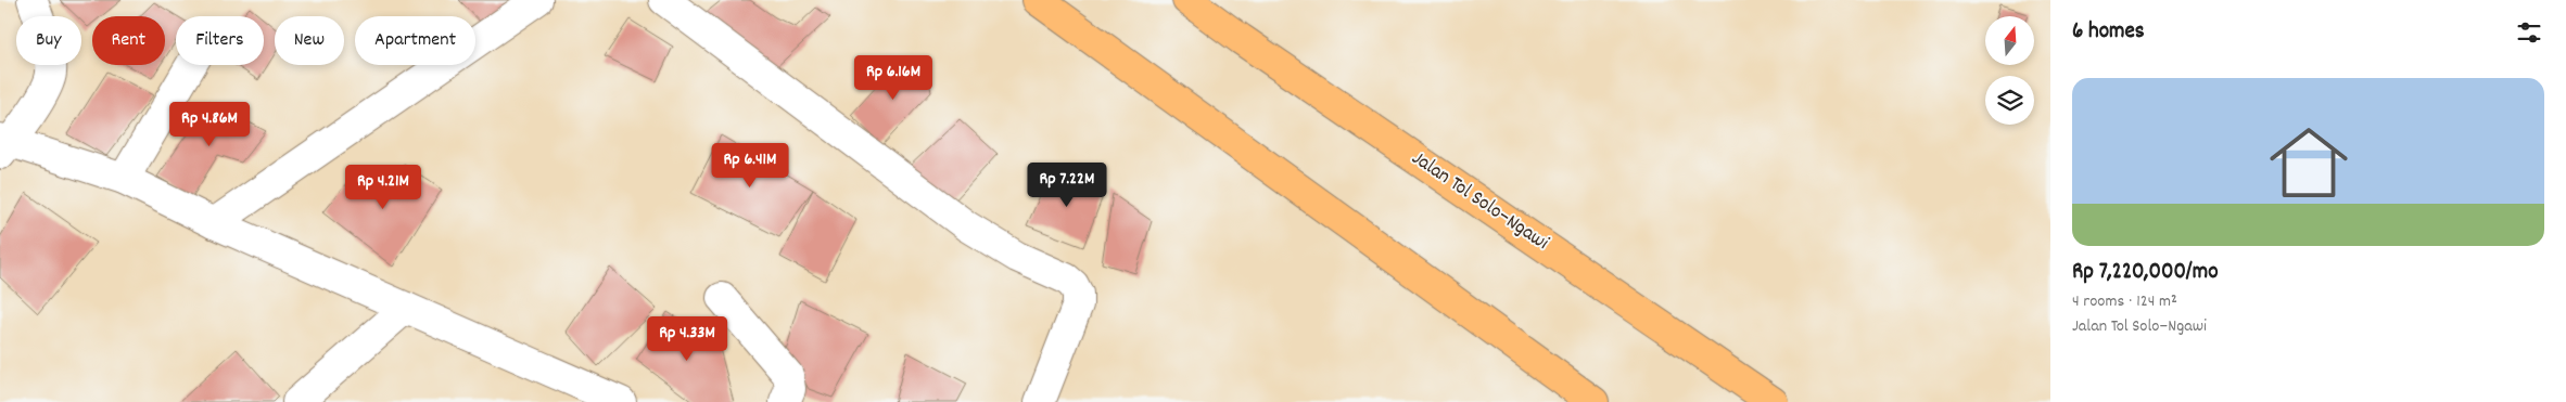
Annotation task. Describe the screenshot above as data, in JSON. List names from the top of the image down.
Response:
{
  "streets": {
    "highway": ["Jalan Tol Solo–Ngawi"]
  },
  "north": "top",
  "page": {
    "heading": "6 homes",
    "chip": [
      "Buy",
      "Rent",
      "Filters",
      "New",
      "Apartment"
    ],
    "price": [
      "Rp 6.16M",
      "Rp 4.86M",
      "Rp 6.41M",
      "Rp 7.22M",
      "Rp 4.21M",
      "Rp 4.33M"
    ],
    "list": [
      {
        "name": "Rp 7,220,000/mo",
        "note": "4 rooms · 124 m² · Jalan Tol Solo–Ngawi"
      }
    ]
  }
}
